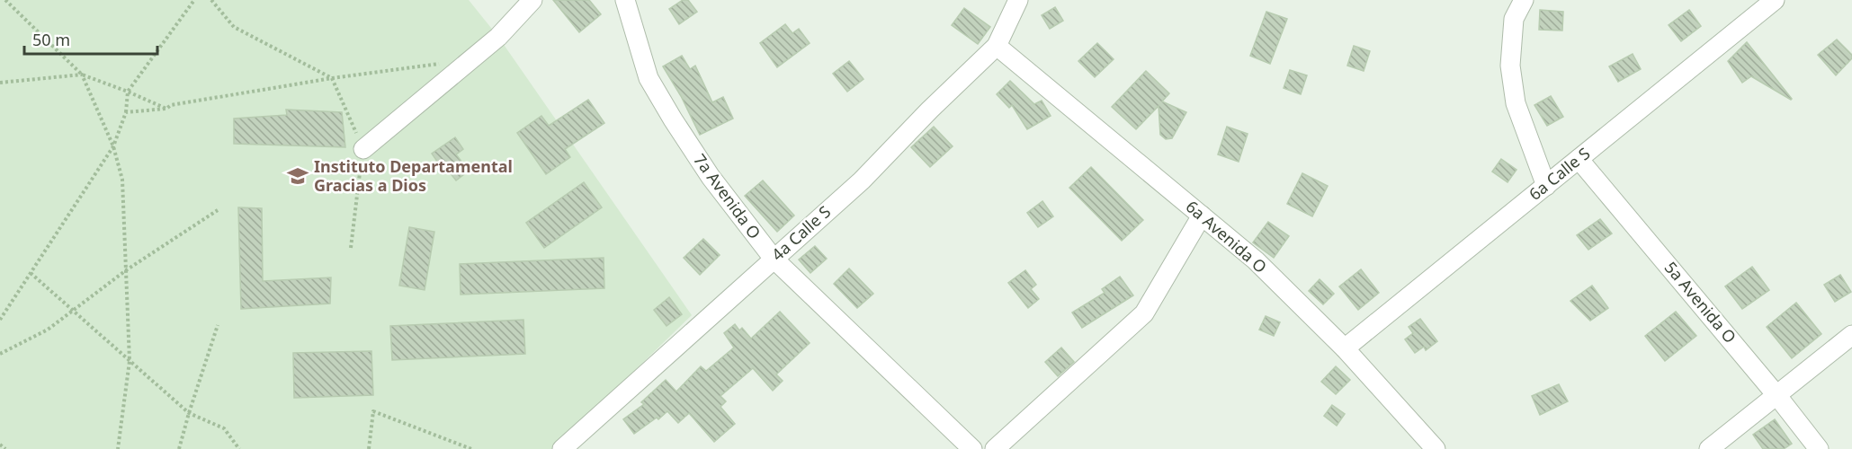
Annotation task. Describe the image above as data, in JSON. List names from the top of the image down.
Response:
{
  "streets": {
    "street": [
      "6a Calle S",
      "7a Avenida O",
      "4a Calle S",
      "6a Avenida O",
      "5a Avenida O"
    ]
  },
  "crossings": [
    ["6a Calle S", "6a Avenida O"],
    ["6a Calle S", "5a Avenida O"],
    ["7a Avenida O", "4a Calle S"],
    ["4a Calle S", "6a Avenida O"]
  ],
  "places": {
    "school or university": ["Instituto Departamental Gracias a Dios"]
  },
  "scale_bar": "50 m"
}
